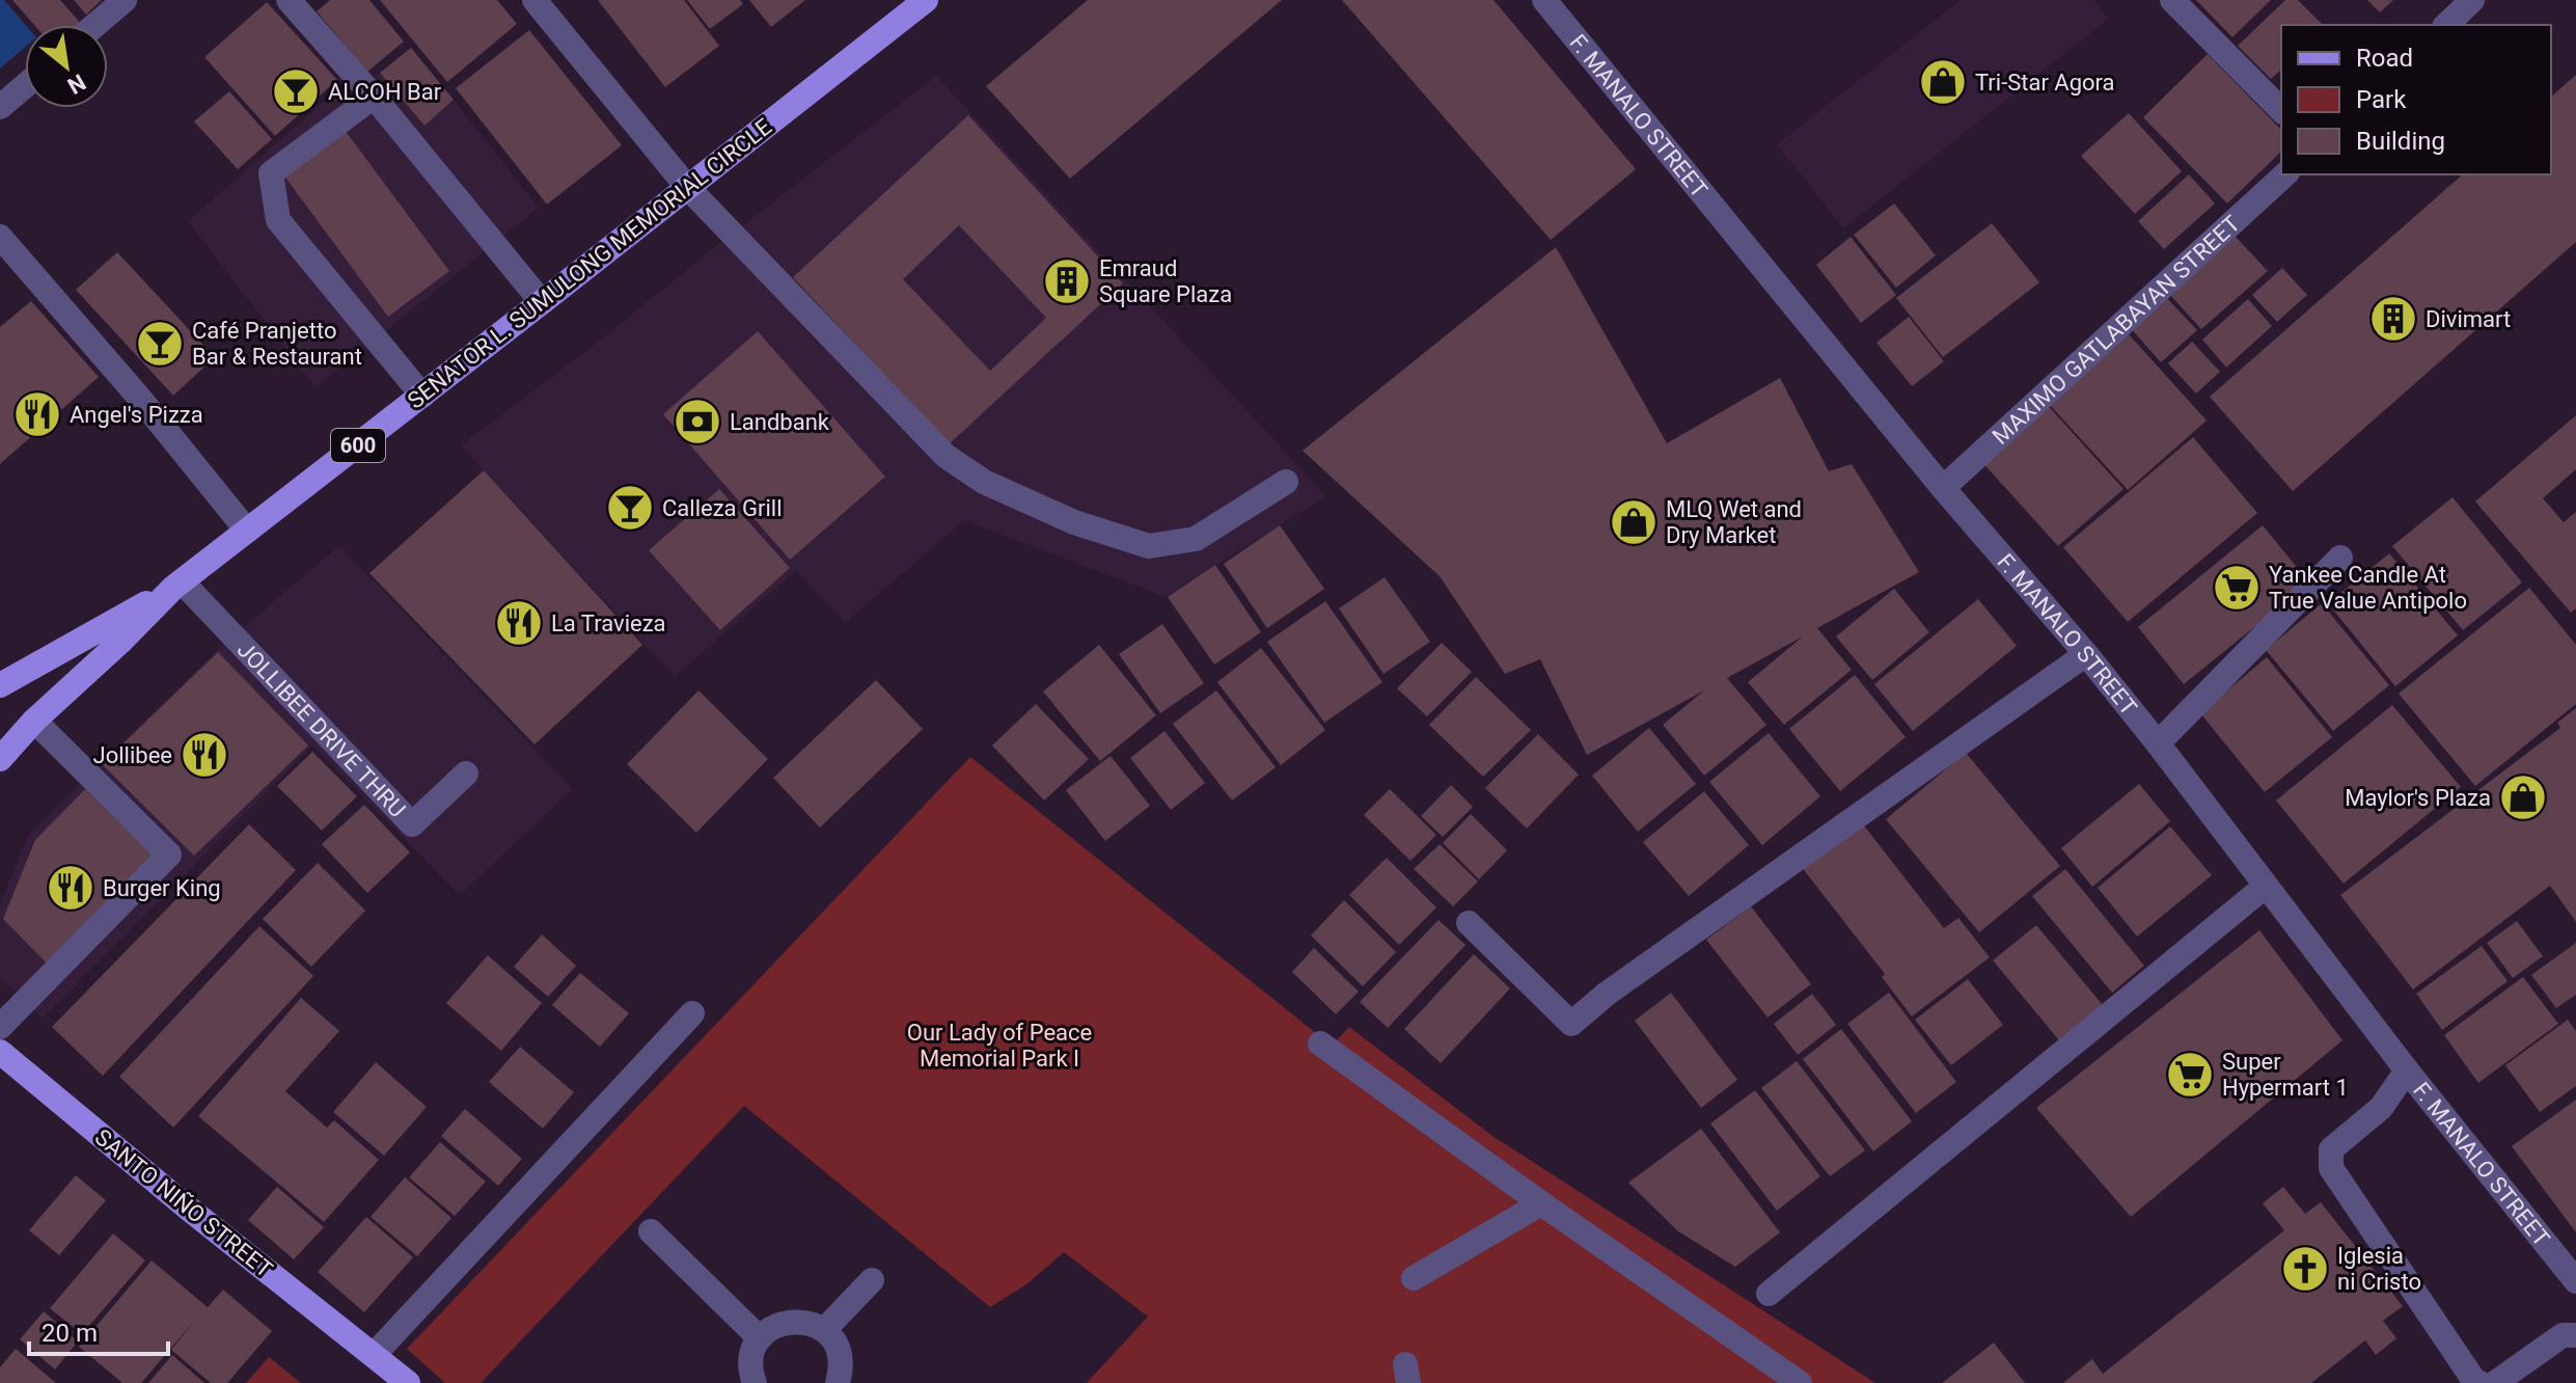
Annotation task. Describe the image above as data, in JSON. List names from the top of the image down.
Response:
{
  "streets": {
    "main road": ["SENATOR L. SUMULONG MEMORIAL CIRCLE", "600", "SANTO NIÑO STREET"],
    "street": ["F. MANALO STREET", "MAXIMO GATLABAYAN STREET", "JOLLIBEE DRIVE THRU"]
  },
  "crossings": [
    ["F. MANALO STREET", "MAXIMO GATLABAYAN STREET"],
    ["SENATOR L. SUMULONG MEMORIAL CIRCLE", "JOLLIBEE DRIVE THRU"]
  ],
  "parks": ["Our Lady of Peace Memorial Park I"],
  "places": {
    "shop": ["Tri-Star Agora", "MLQ Wet and Dry Market", "Maylor's Plaza"],
    "bar": ["ALCOH Bar", "Café Pranjetto Bar & Restaurant", "Calleza Grill"],
    "building": ["Emraud Square Plaza", "Divimart"],
    "restaurant": [
      "Angel's Pizza",
      "La Travieza",
      "Jollibee",
      "Burger King"
    ],
    "bank": ["Landbank"],
    "supermarket": ["Yankee Candle At True Value Antipolo", "Super Hypermart 1"],
    "church": ["Iglesia ni Cristo"]
  },
  "legend": ["Road", "Park", "Building"],
  "scale_bar": "20 m",
  "north": "bottom right"
}
